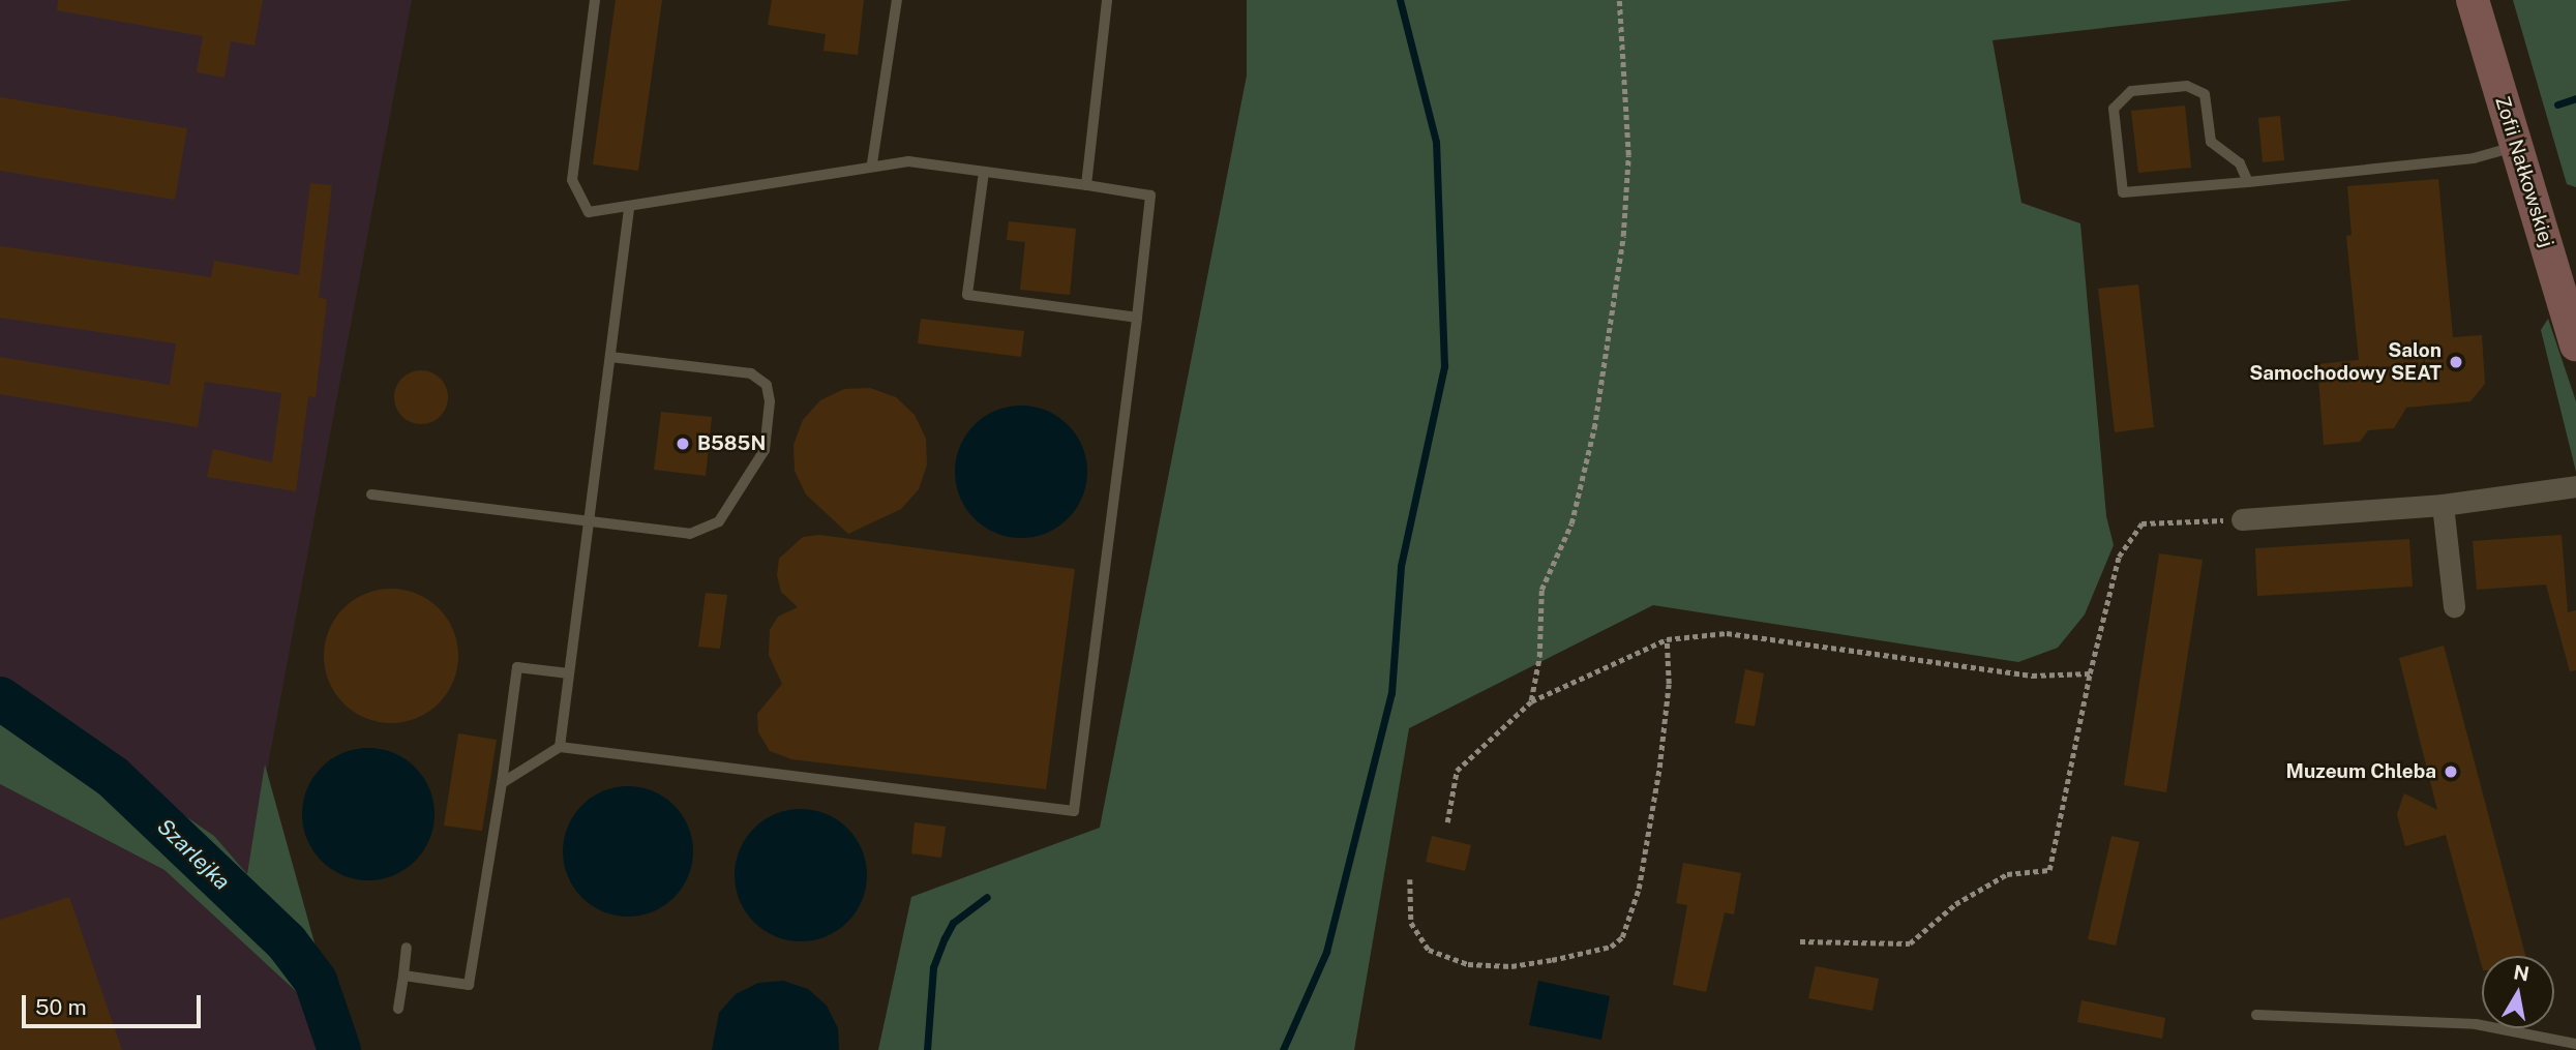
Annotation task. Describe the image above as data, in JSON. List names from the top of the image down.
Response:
{
  "streets": {
    "street": ["Zofii Nałkowskiej"]
  },
  "water": ["Szarlejka"],
  "places": ["Salon Samochodowy SEAT", "B585N", "Muzeum Chleba"],
  "scale_bar": "50 m",
  "north": "top"
}
